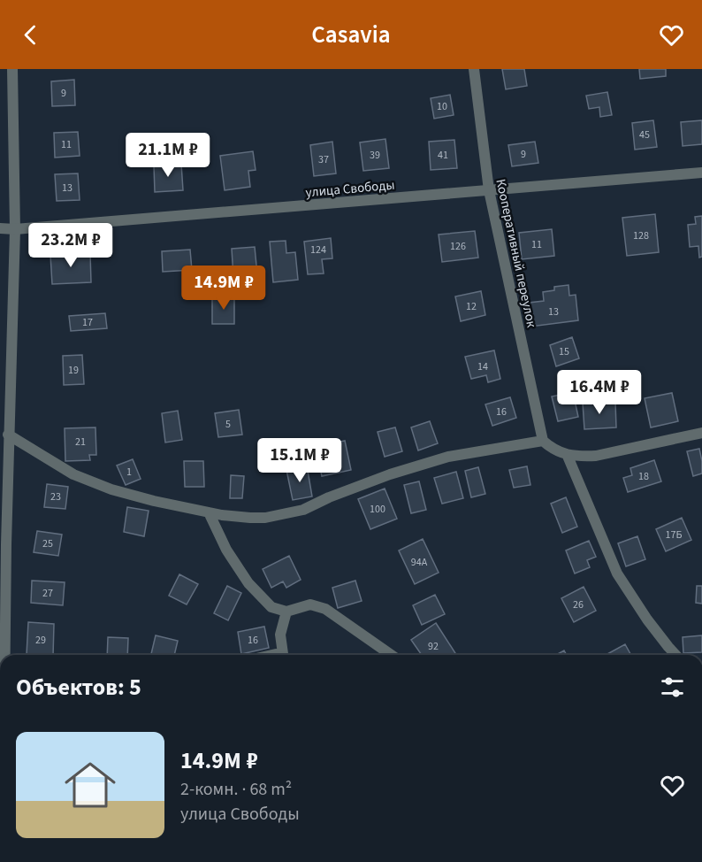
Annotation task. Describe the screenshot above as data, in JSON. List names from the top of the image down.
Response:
{
  "streets": {
    "street": ["улица Свободы", "Кооперативный переулок"]
  },
  "crossings": [
    ["улица Свободы", "Кооперативный переулок"]
  ],
  "house_numbers": [
    "9",
    "10",
    "45",
    "11",
    "9",
    "39",
    "41",
    "37",
    "13",
    "128",
    "11",
    "126",
    "124",
    "12",
    "13",
    "17",
    "15",
    "14",
    "19",
    "16",
    "5",
    "21",
    "1",
    "18",
    "23",
    "100",
    "17Б",
    "25",
    "94А",
    "27",
    "26",
    "29",
    "16",
    "92"
  ],
  "page": {
    "header": "Casavia",
    "price": [
      "21.1M ₽",
      "23.2M ₽",
      "14.9M ₽",
      "16.4M ₽",
      "15.1M ₽"
    ],
    "heading": "Объектов: 5",
    "list": [
      {
        "name": "14.9M ₽",
        "note": "2-комн. · 68 m² · улица Свободы"
      }
    ]
  }
}
